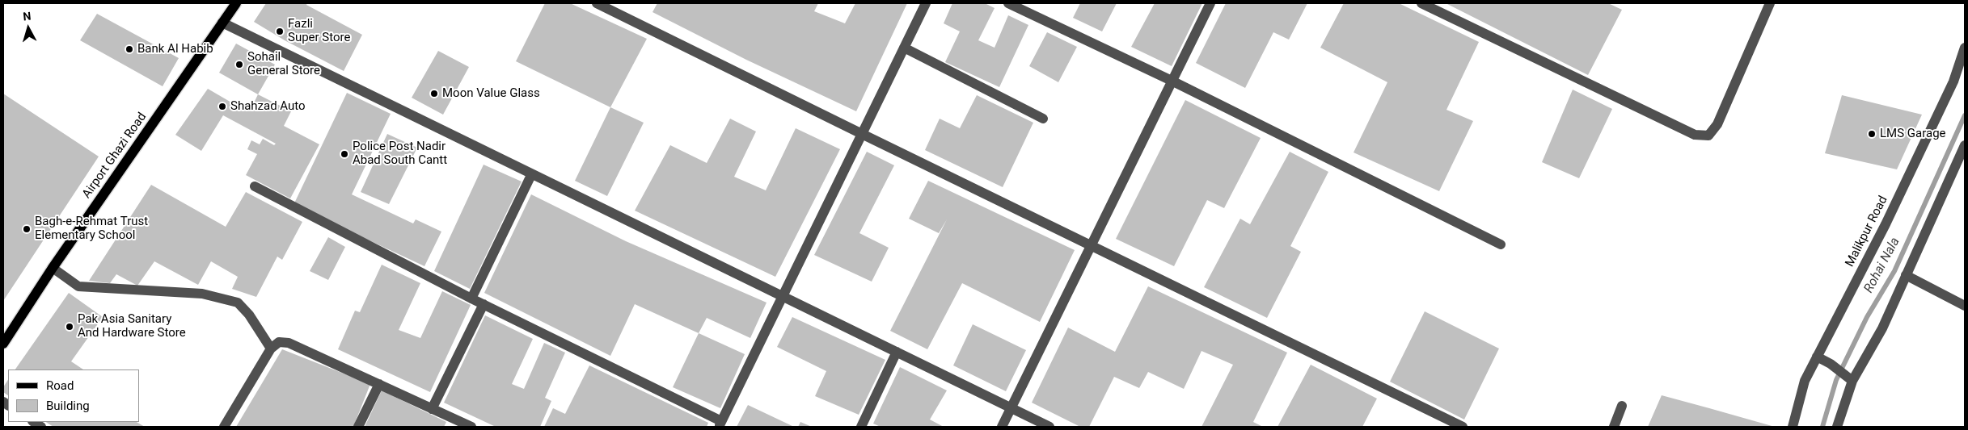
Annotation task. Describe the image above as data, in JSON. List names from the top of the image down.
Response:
{
  "streets": {
    "main road": ["Airport Ghazi Road"],
    "street": ["Malikpur Road"]
  },
  "water": ["Rohai Nala"],
  "places": [
    "Fazli Super Store",
    "Bank Al Habib",
    "Sohail General Store",
    "Moon Value Glass",
    "Shahzad Auto",
    "LMS Garage",
    "Police Post Nadir Abad South Cantt",
    "Bagh-e-Rehmat Trust Elementary School",
    "Pak Asia Sanitary And Hardware Store"
  ],
  "legend": ["Road", "Building"],
  "north": "top"
}
